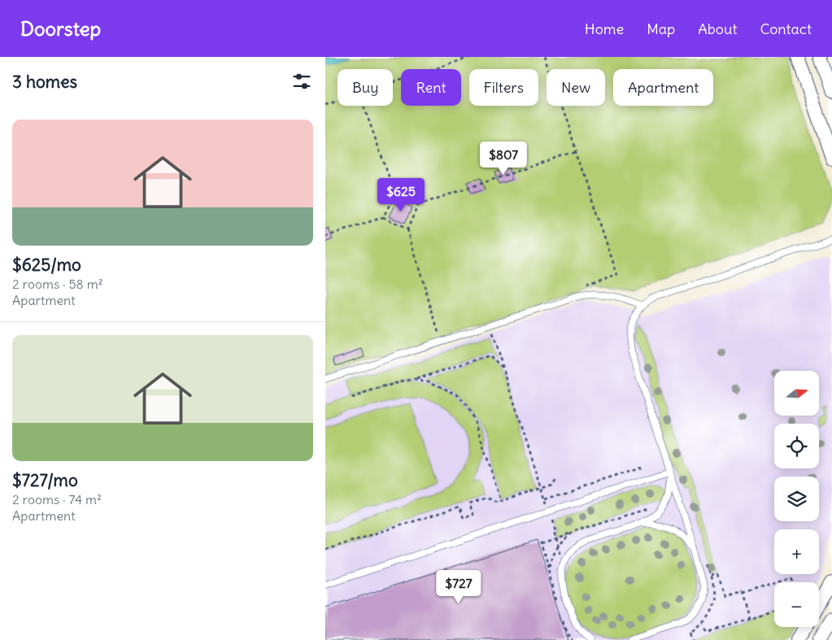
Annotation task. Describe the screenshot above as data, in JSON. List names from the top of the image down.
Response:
{
  "north": "right",
  "page": {
    "header": "Doorstep",
    "nav": [
      "Home",
      "Map",
      "About",
      "Contact"
    ],
    "heading": "3 homes",
    "chip": [
      "Buy",
      "Rent",
      "Filters",
      "New",
      "Apartment"
    ],
    "list": [
      {
        "name": "$625/mo",
        "note": "2 rooms · 58 m² · Apartment"
      },
      {
        "name": "$727/mo",
        "note": "2 rooms · 74 m² · Apartment"
      }
    ],
    "price": ["$807", "$625", "$727"],
    "map_buttons": ["+", "−"]
  }
}
